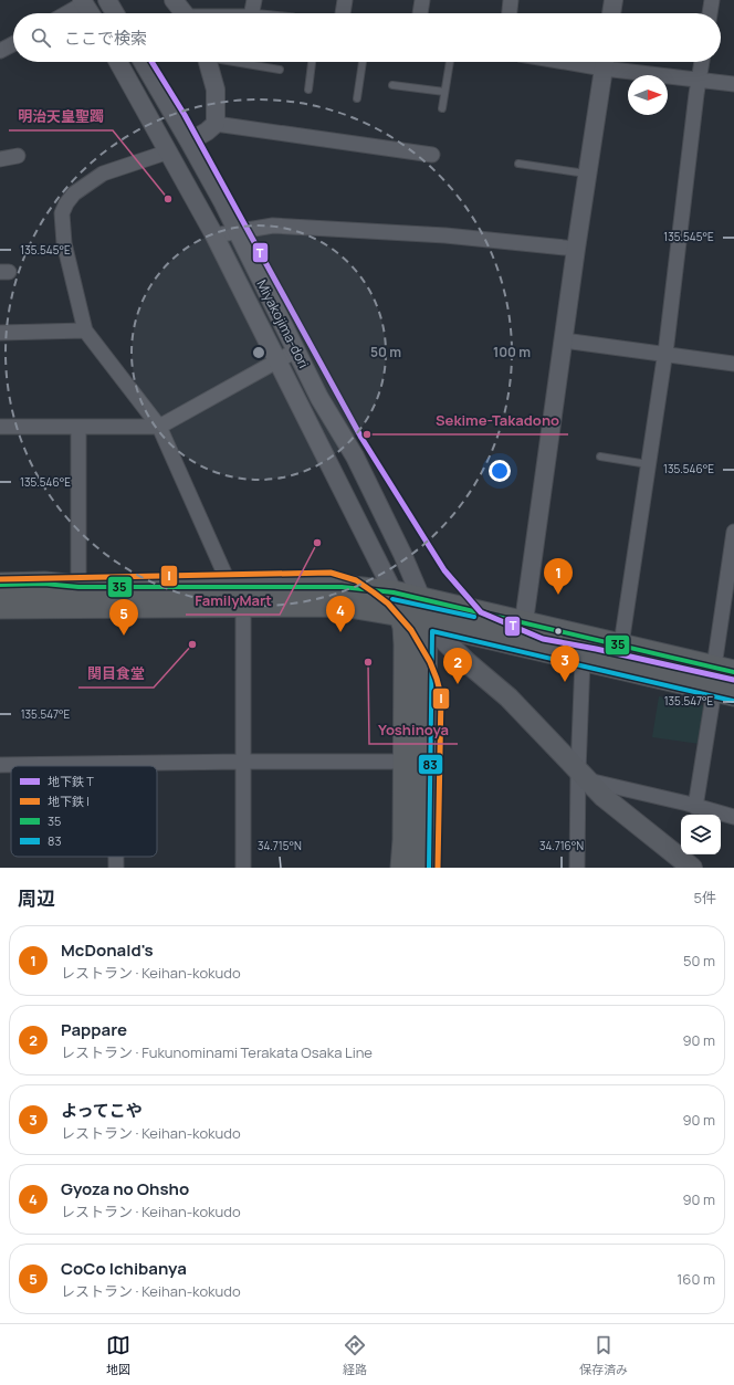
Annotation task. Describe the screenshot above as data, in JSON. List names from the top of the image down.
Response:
{
  "streets": {
    "street": ["Miyakojima-dori"]
  },
  "places": [
    "明治天皇聖躅",
    "Sekime-Takadono",
    "FamilyMart",
    "関目食堂",
    "Yoshinoya"
  ],
  "lines": [
    "metro line T",
    "metro line I",
    "transit line 35",
    "transit line 83"
  ],
  "legend": [
    "地下鉄 T",
    "地下鉄 I",
    "35",
    "83"
  ],
  "north": "right",
  "page": {
    "search": "ここで検索",
    "pins": [
      "1",
      "4",
      "5",
      "3",
      "2"
    ],
    "heading": ["周辺", "5件"],
    "list": [
      {
        "mark": "1",
        "name": "McDonald's",
        "note": "レストラン · Keihan-kokudo",
        "value": "50 m"
      },
      {
        "mark": "2",
        "name": "Pappare",
        "note": "レストラン · Fukunominami Terakata Osaka Line",
        "value": "90 m"
      },
      {
        "mark": "3",
        "name": "よってこや",
        "note": "レストラン · Keihan-kokudo",
        "value": "90 m"
      },
      {
        "mark": "4",
        "name": "Gyoza no Ohsho",
        "note": "レストラン · Keihan-kokudo",
        "value": "90 m"
      },
      {
        "mark": "5",
        "name": "CoCo Ichibanya",
        "note": "レストラン · Keihan-kokudo",
        "value": "160 m"
      }
    ],
    "nav": ["地図", "経路", "保存済み"]
  },
  "coordinates": [
    "135.545°E",
    "135.546°E",
    "135.547°E",
    "34.715°N",
    "34.716°N"
  ],
  "rings": ["50 m", "100 m"]
}
